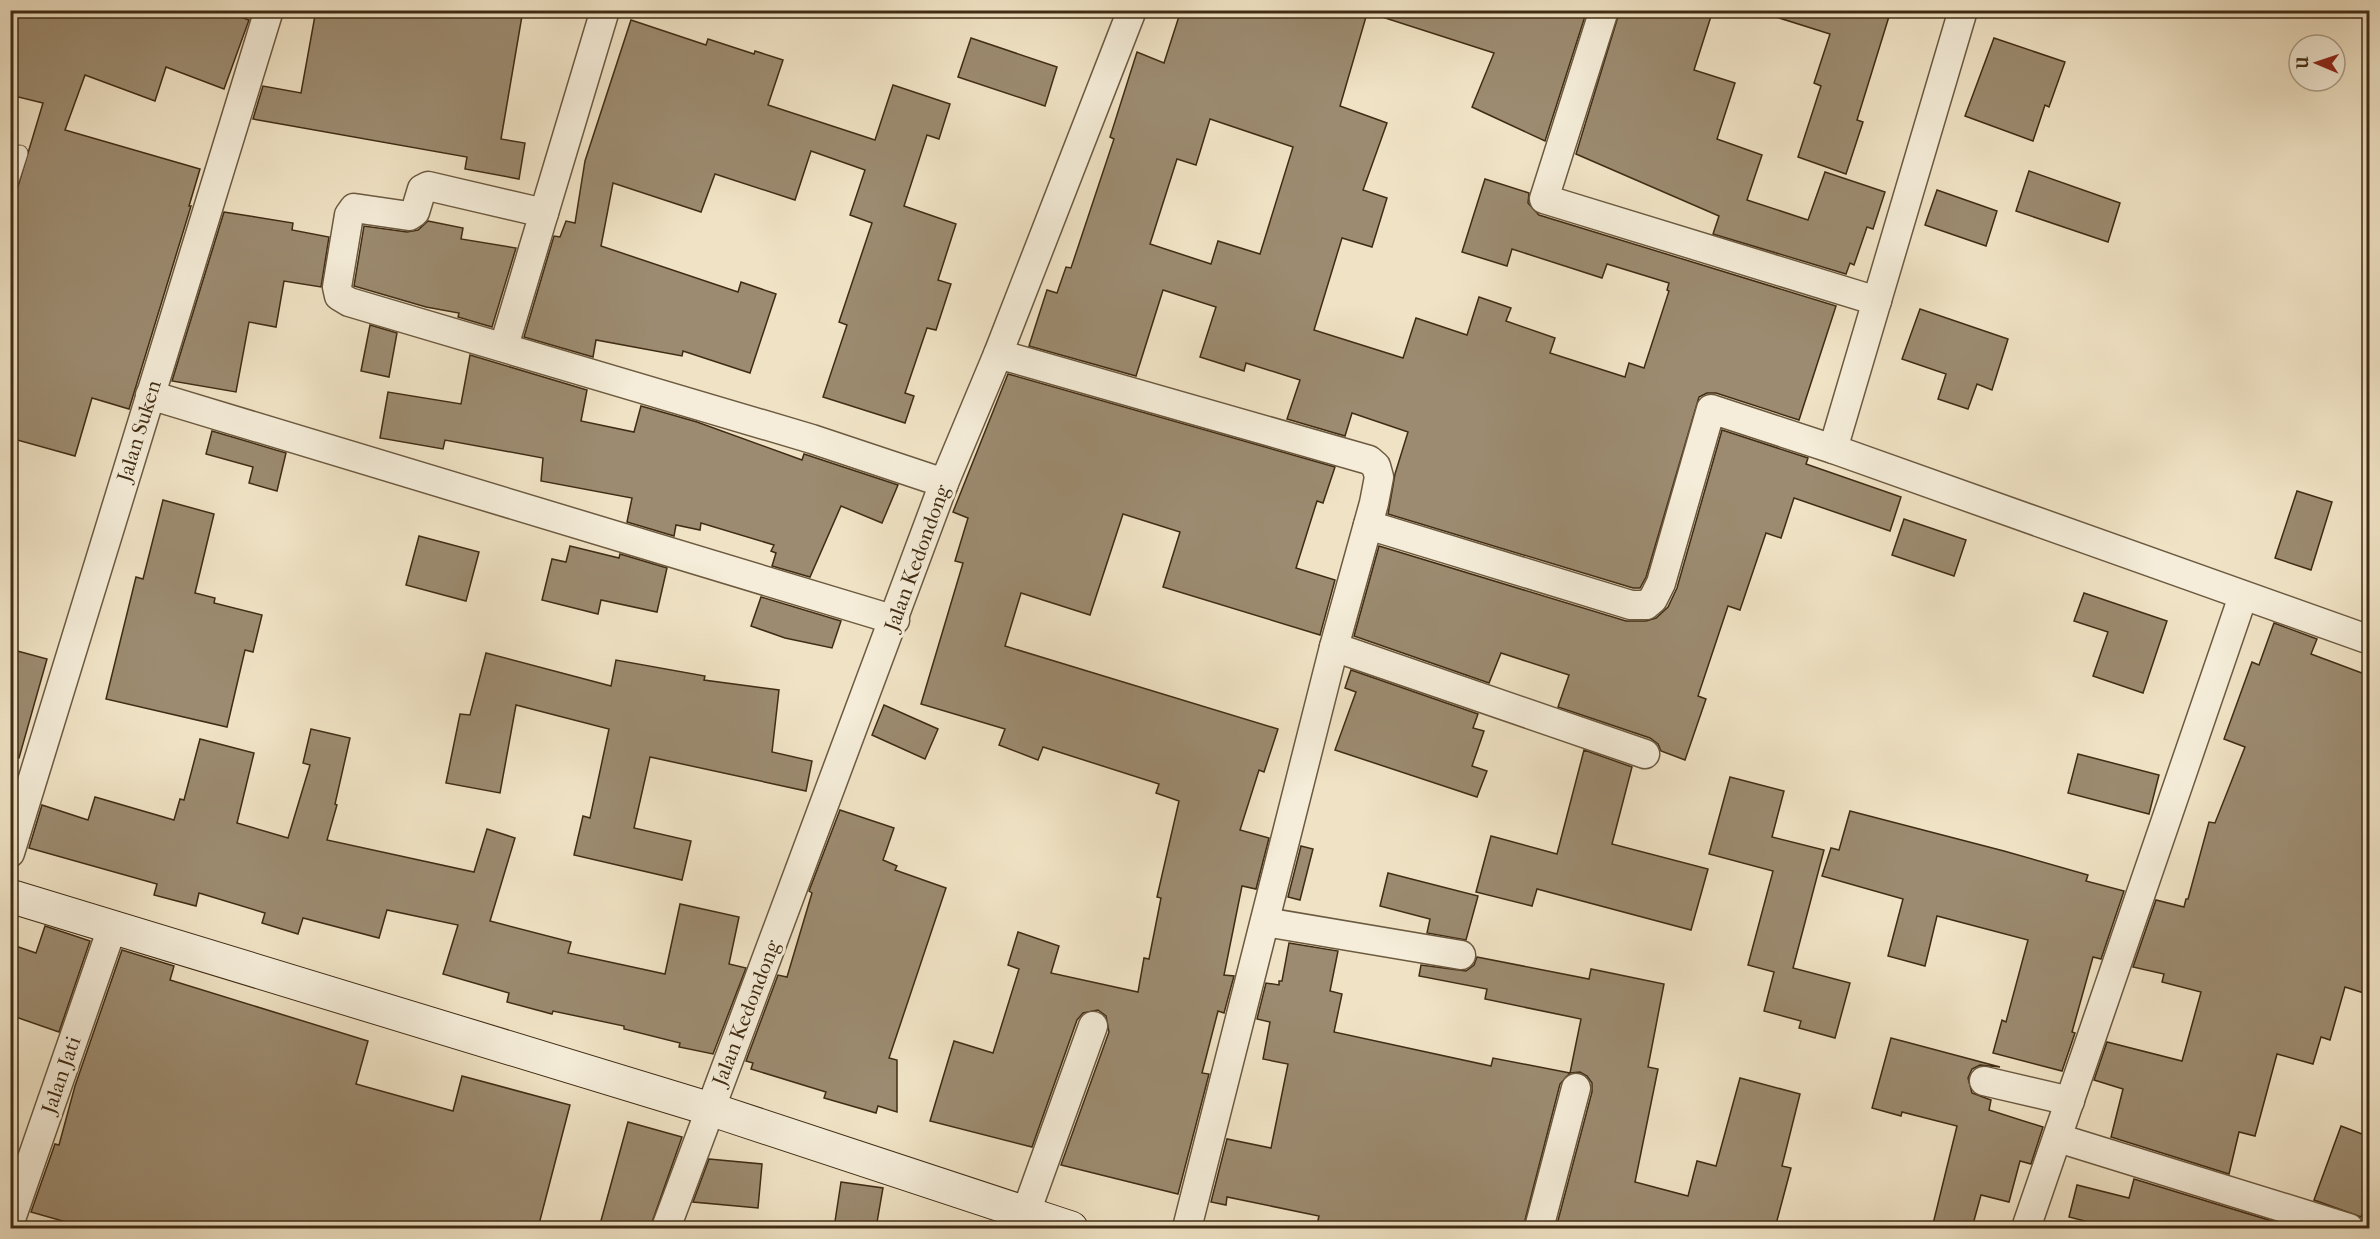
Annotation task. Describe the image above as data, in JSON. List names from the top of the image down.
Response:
{
  "streets": {
    "street": ["Jalan Suken", "Jalan Kedondong", "Jalan Jati"]
  },
  "north": "left"
}
